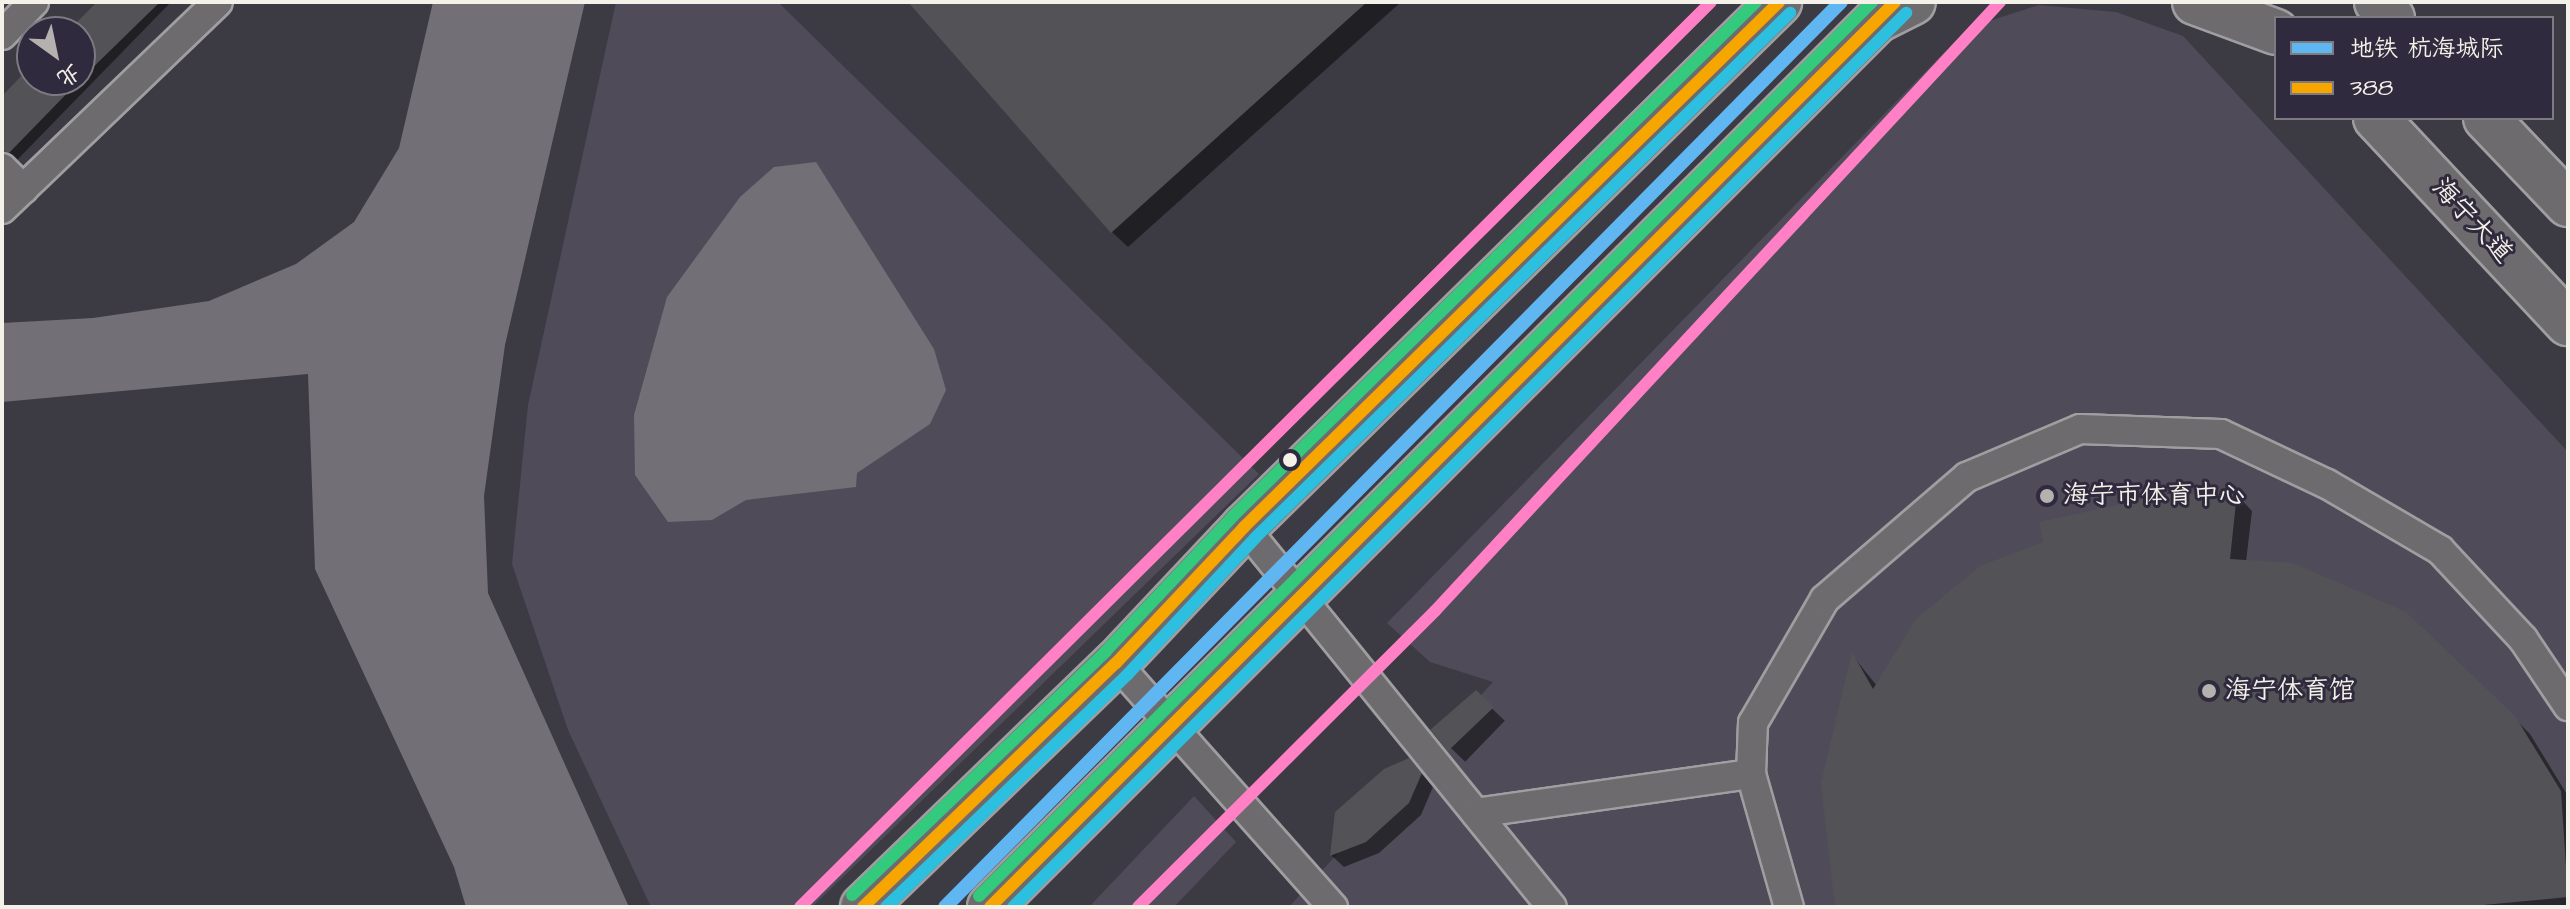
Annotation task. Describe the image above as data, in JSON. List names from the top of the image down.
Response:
{
  "streets": {
    "main road": ["海宁大道"]
  },
  "places": ["海宁市体育中心", "海宁体育馆"],
  "lines": ["metro line 杭海城际", "transit line 388"],
  "legend": ["地铁 杭海城际", "388"],
  "north": "bottom right"
}
